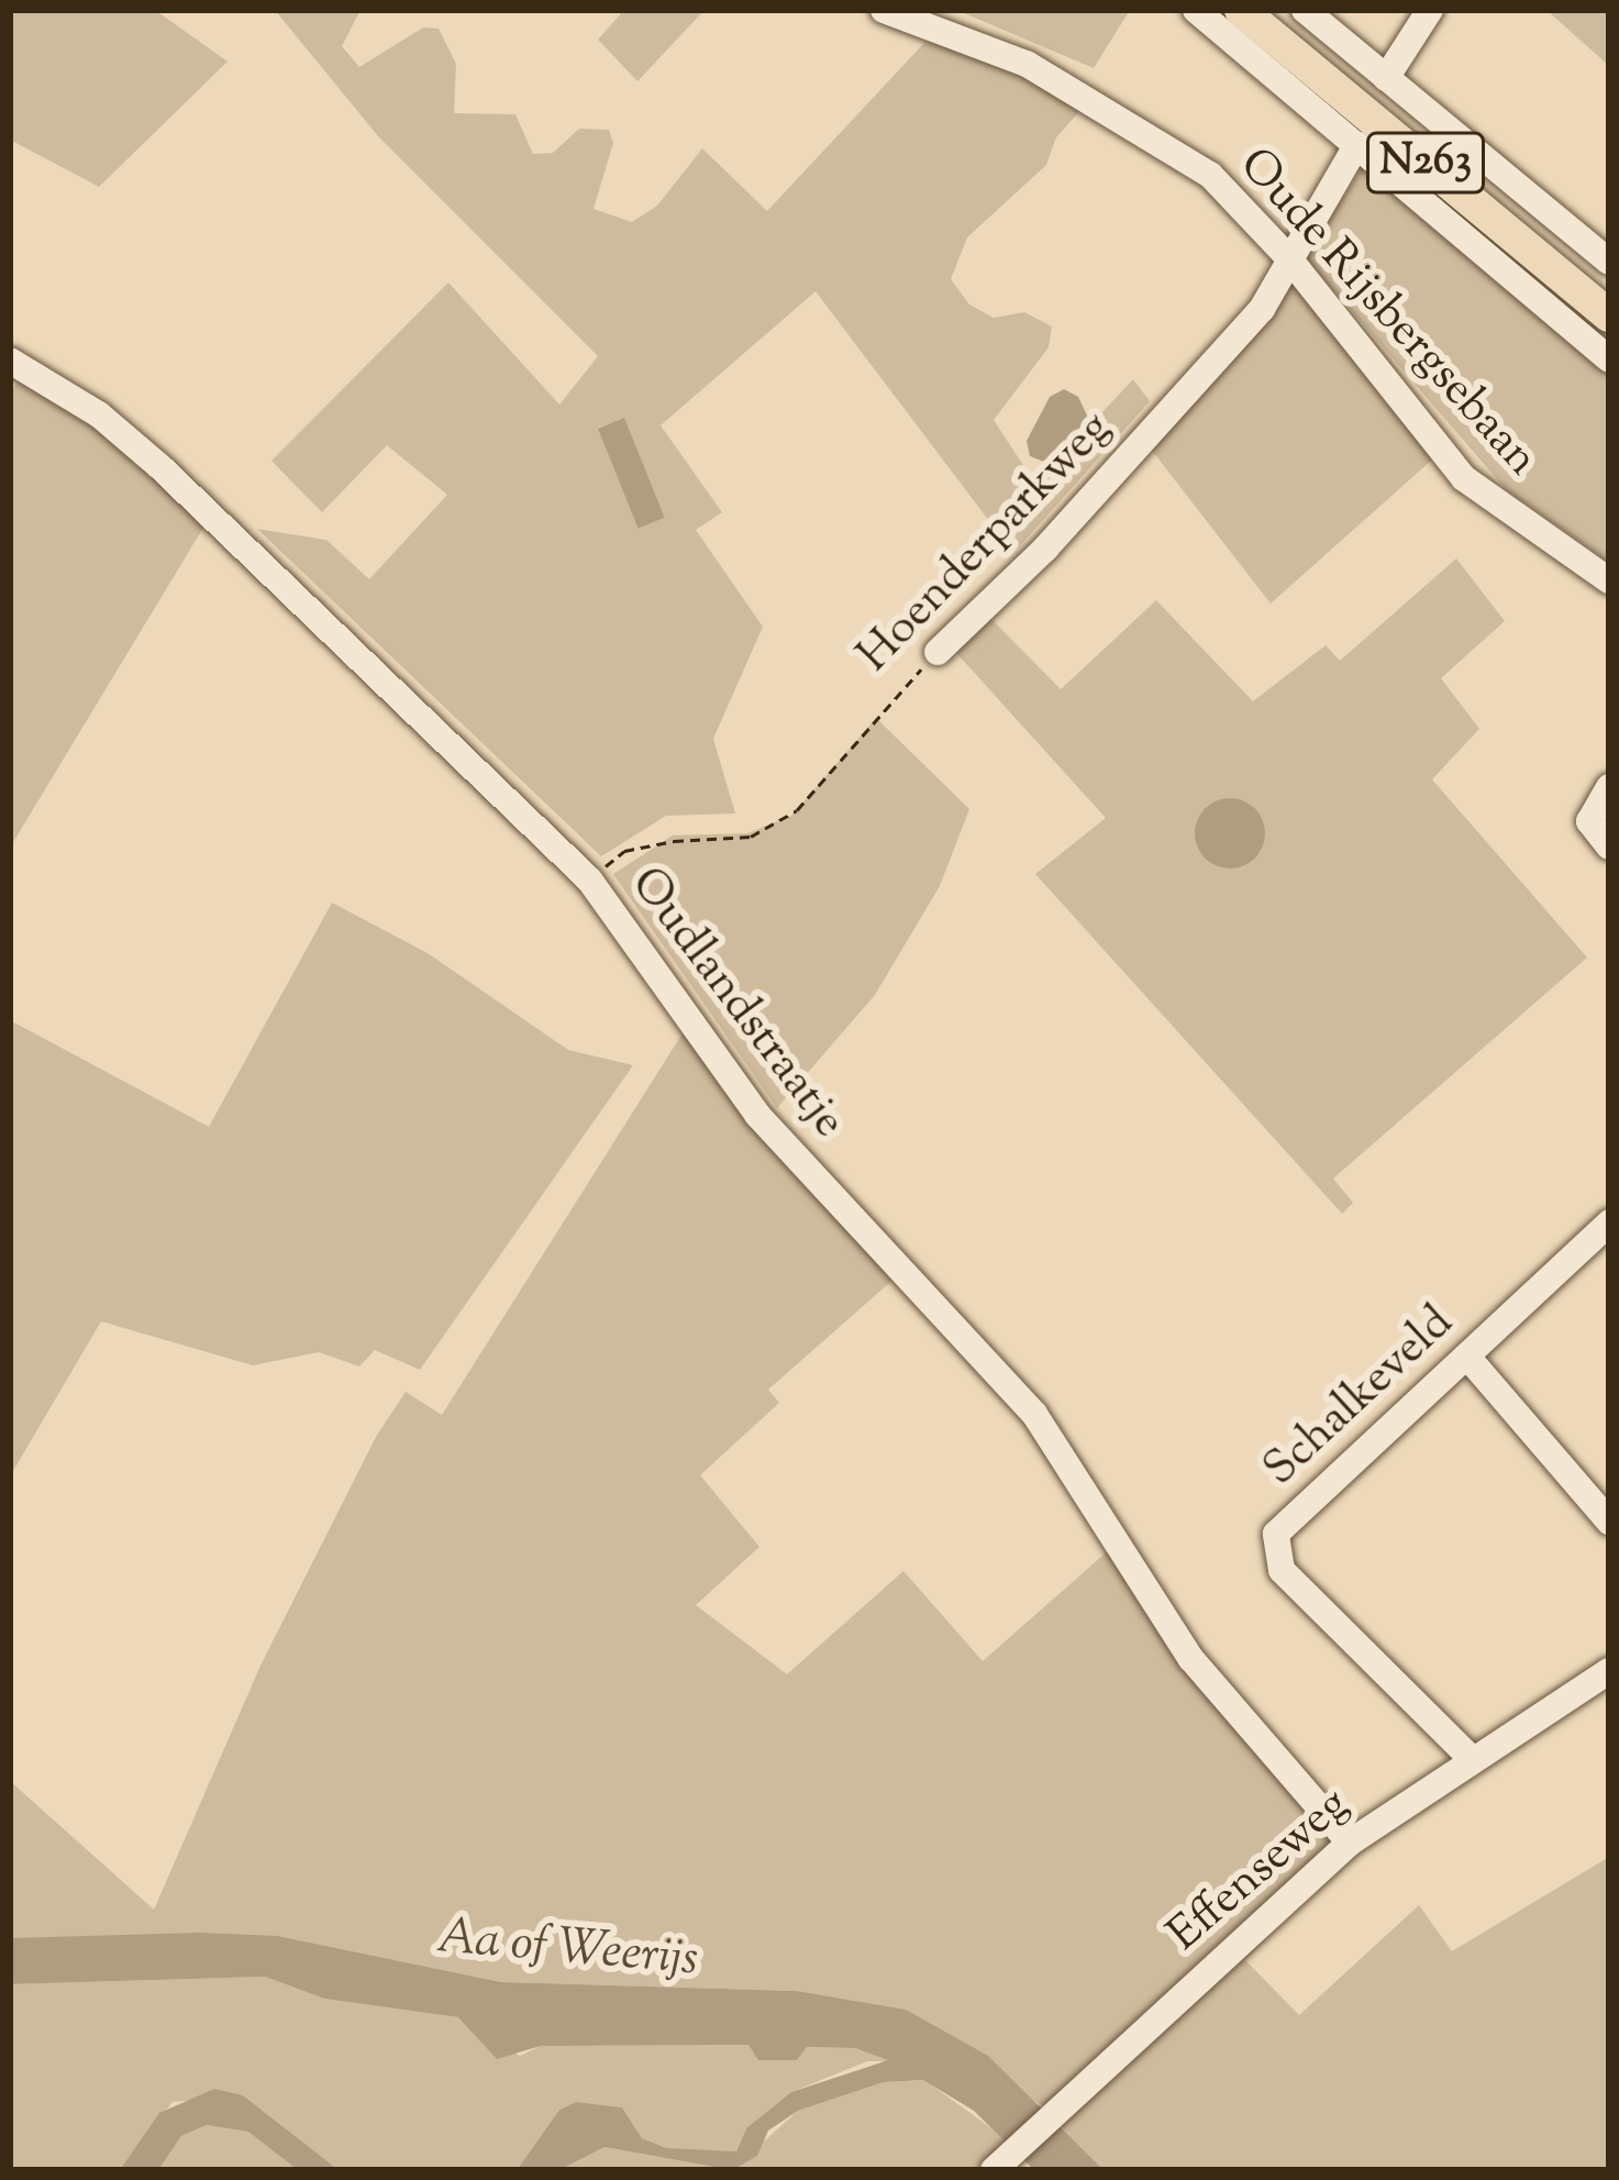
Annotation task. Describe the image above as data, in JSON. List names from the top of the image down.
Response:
{
  "streets": {
    "main road": ["N263"],
    "street": [
      "Oude Rijsbergsebaan",
      "Hoenderparkweg",
      "Oudlandstraatje",
      "Schalkeveld",
      "Effenseweg"
    ]
  },
  "crossings": [
    ["Oude Rijsbergsebaan", "Hoenderparkweg"],
    ["Hoenderparkweg", "Oudlandstraatje"],
    ["Oudlandstraatje", "Effenseweg"],
    ["Schalkeveld", "Effenseweg"]
  ],
  "water": ["Aa of Weerijs"]
}
